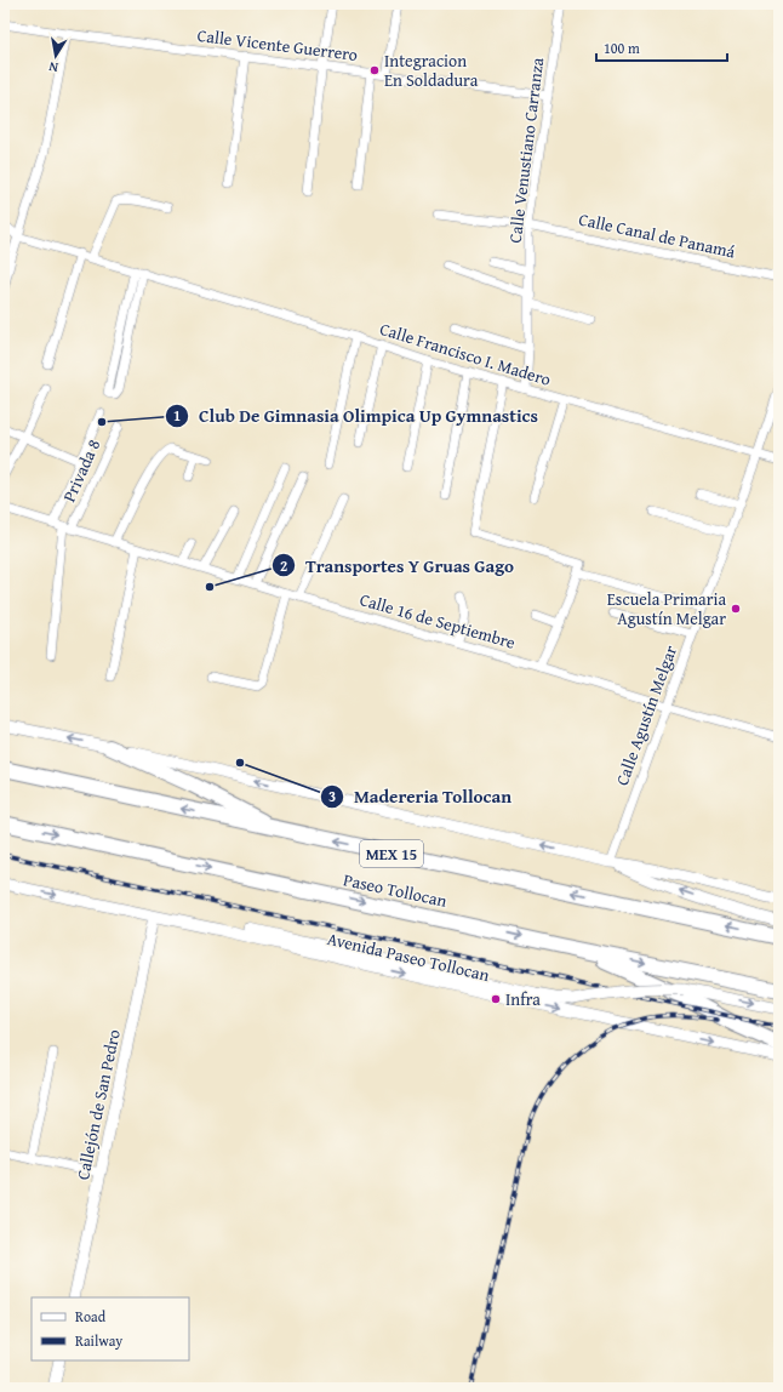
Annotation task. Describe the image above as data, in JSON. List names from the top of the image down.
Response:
{
  "streets": {
    "highway": ["MEX 15", "Paseo Tollocan"],
    "main road": ["Avenida Paseo Tollocan", "Callejón de San Pedro"],
    "street": [
      "Calle Vicente Guerrero",
      "Calle Venustiano Carranza",
      "Calle Canal de Panamá",
      "Calle Francisco I. Madero",
      "Privada 8",
      "Calle 16 de Septiembre",
      "Calle Agustín Melgar"
    ]
  },
  "crossings": [
    ["Calle Vicente Guerrero", "Calle Venustiano Carranza"],
    ["Calle Venustiano Carranza", "Calle Canal de Panamá"],
    ["Calle Venustiano Carranza", "Calle Francisco I. Madero"],
    ["Calle Francisco I. Madero", "Calle Agustín Melgar"],
    ["Privada 8", "Calle 16 de Septiembre"],
    ["Calle 16 de Septiembre", "Calle Agustín Melgar"],
    ["Avenida Paseo Tollocan", "Callejón de San Pedro"]
  ],
  "one_way": ["Avenida Paseo Tollocan"],
  "places": [
    "Integracion En Soldadura",
    "Club De Gimnasia Olimpica Up Gymnastics",
    "Transportes Y Gruas Gago",
    "Escuela Primaria Agustín Melgar",
    "Madereria Tollocan",
    "Infra"
  ],
  "legend": ["Road", "Railway"],
  "scale_bar": "100 m",
  "north": "bottom"
}
